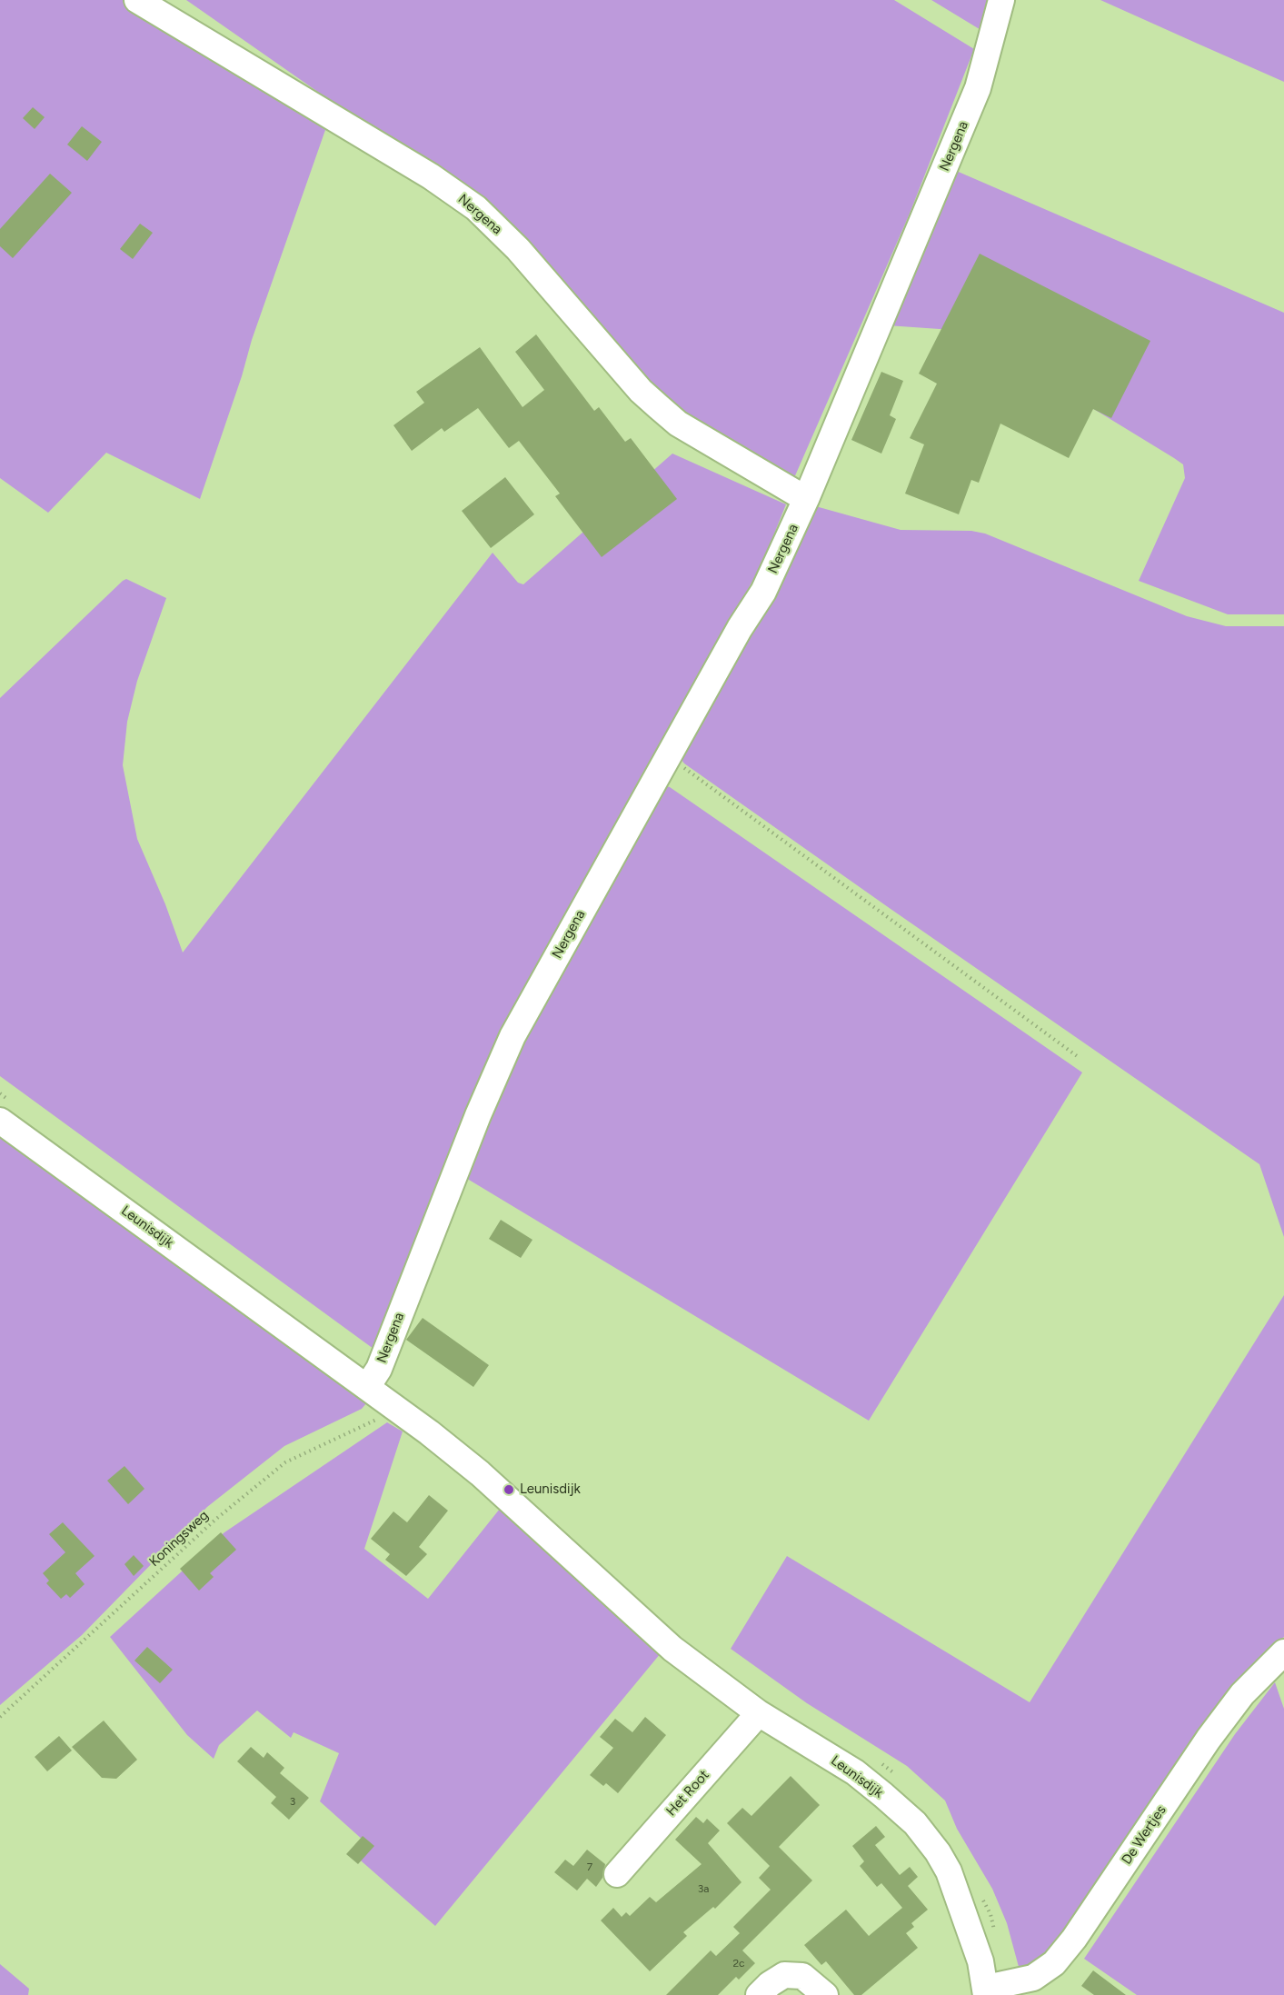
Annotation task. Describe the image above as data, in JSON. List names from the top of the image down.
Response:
{
  "streets": {
    "street": [
      "Nergena",
      "Leunisdijk",
      "Het Root",
      "De Wertjes"
    ],
    "path": ["Koningsweg"]
  },
  "crossings": [
    ["Nergena", "Leunisdijk"],
    ["Leunisdijk", "Koningsweg"],
    ["Leunisdijk", "Het Root"],
    ["Leunisdijk", "De Wertjes"]
  ],
  "places": ["Leunisdijk"],
  "house_numbers": [
    "3",
    "7",
    "3a",
    "2c"
  ]
}
